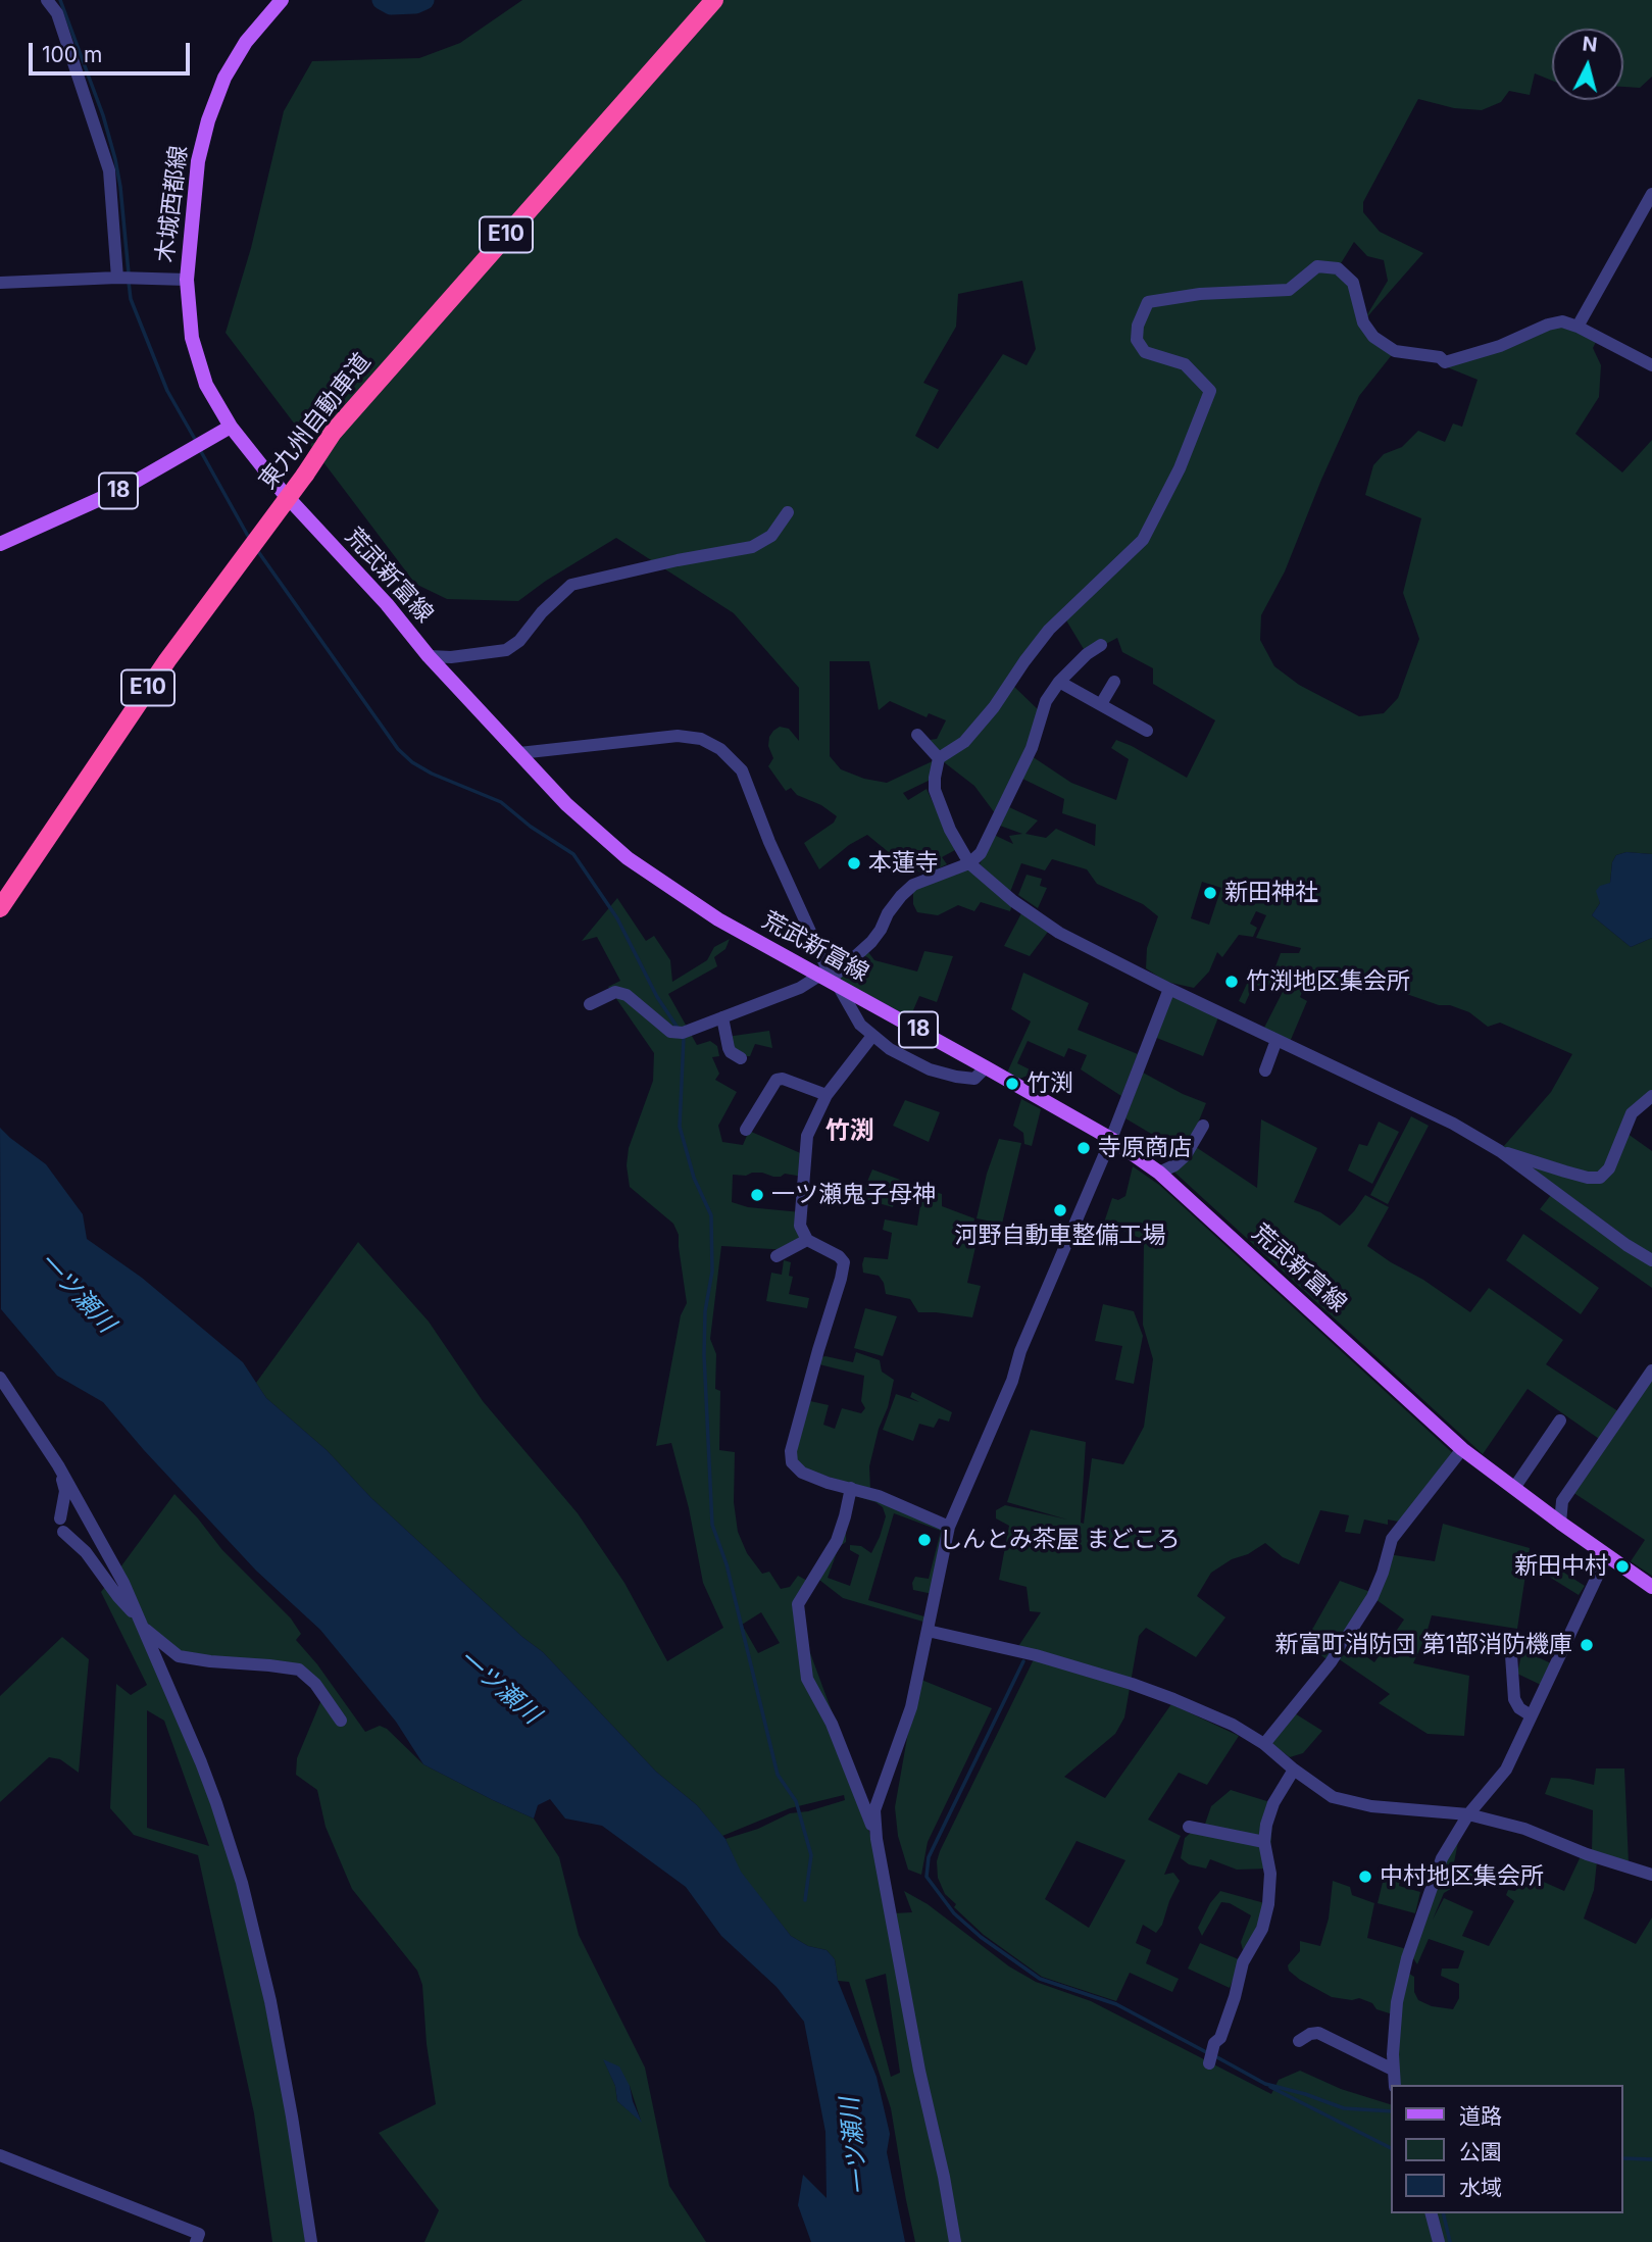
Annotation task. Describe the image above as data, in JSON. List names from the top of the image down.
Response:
{
  "streets": {
    "highway": ["E10", "東九州自動車道"],
    "main road": ["木城西都線", "18", "荒武新富線"]
  },
  "crossings": [
    ["木城西都線", "18"],
    ["木城西都線", "荒武新富線"],
    ["18", "荒武新富線"]
  ],
  "districts": ["竹渕"],
  "water": ["一ツ瀬川"],
  "places": [
    "本蓮寺",
    "新田神社",
    "竹渕地区集会所",
    "竹渕",
    "寺原商店",
    "一ツ瀬鬼子母神",
    "河野自動車整備工場",
    "しんとみ茶屋 まどころ",
    "新田中村",
    "新富町消防団 第1部消防機庫",
    "中村地区集会所"
  ],
  "legend": ["道路", "公園", "水域"],
  "scale_bar": "100 m",
  "north": "top"
}
